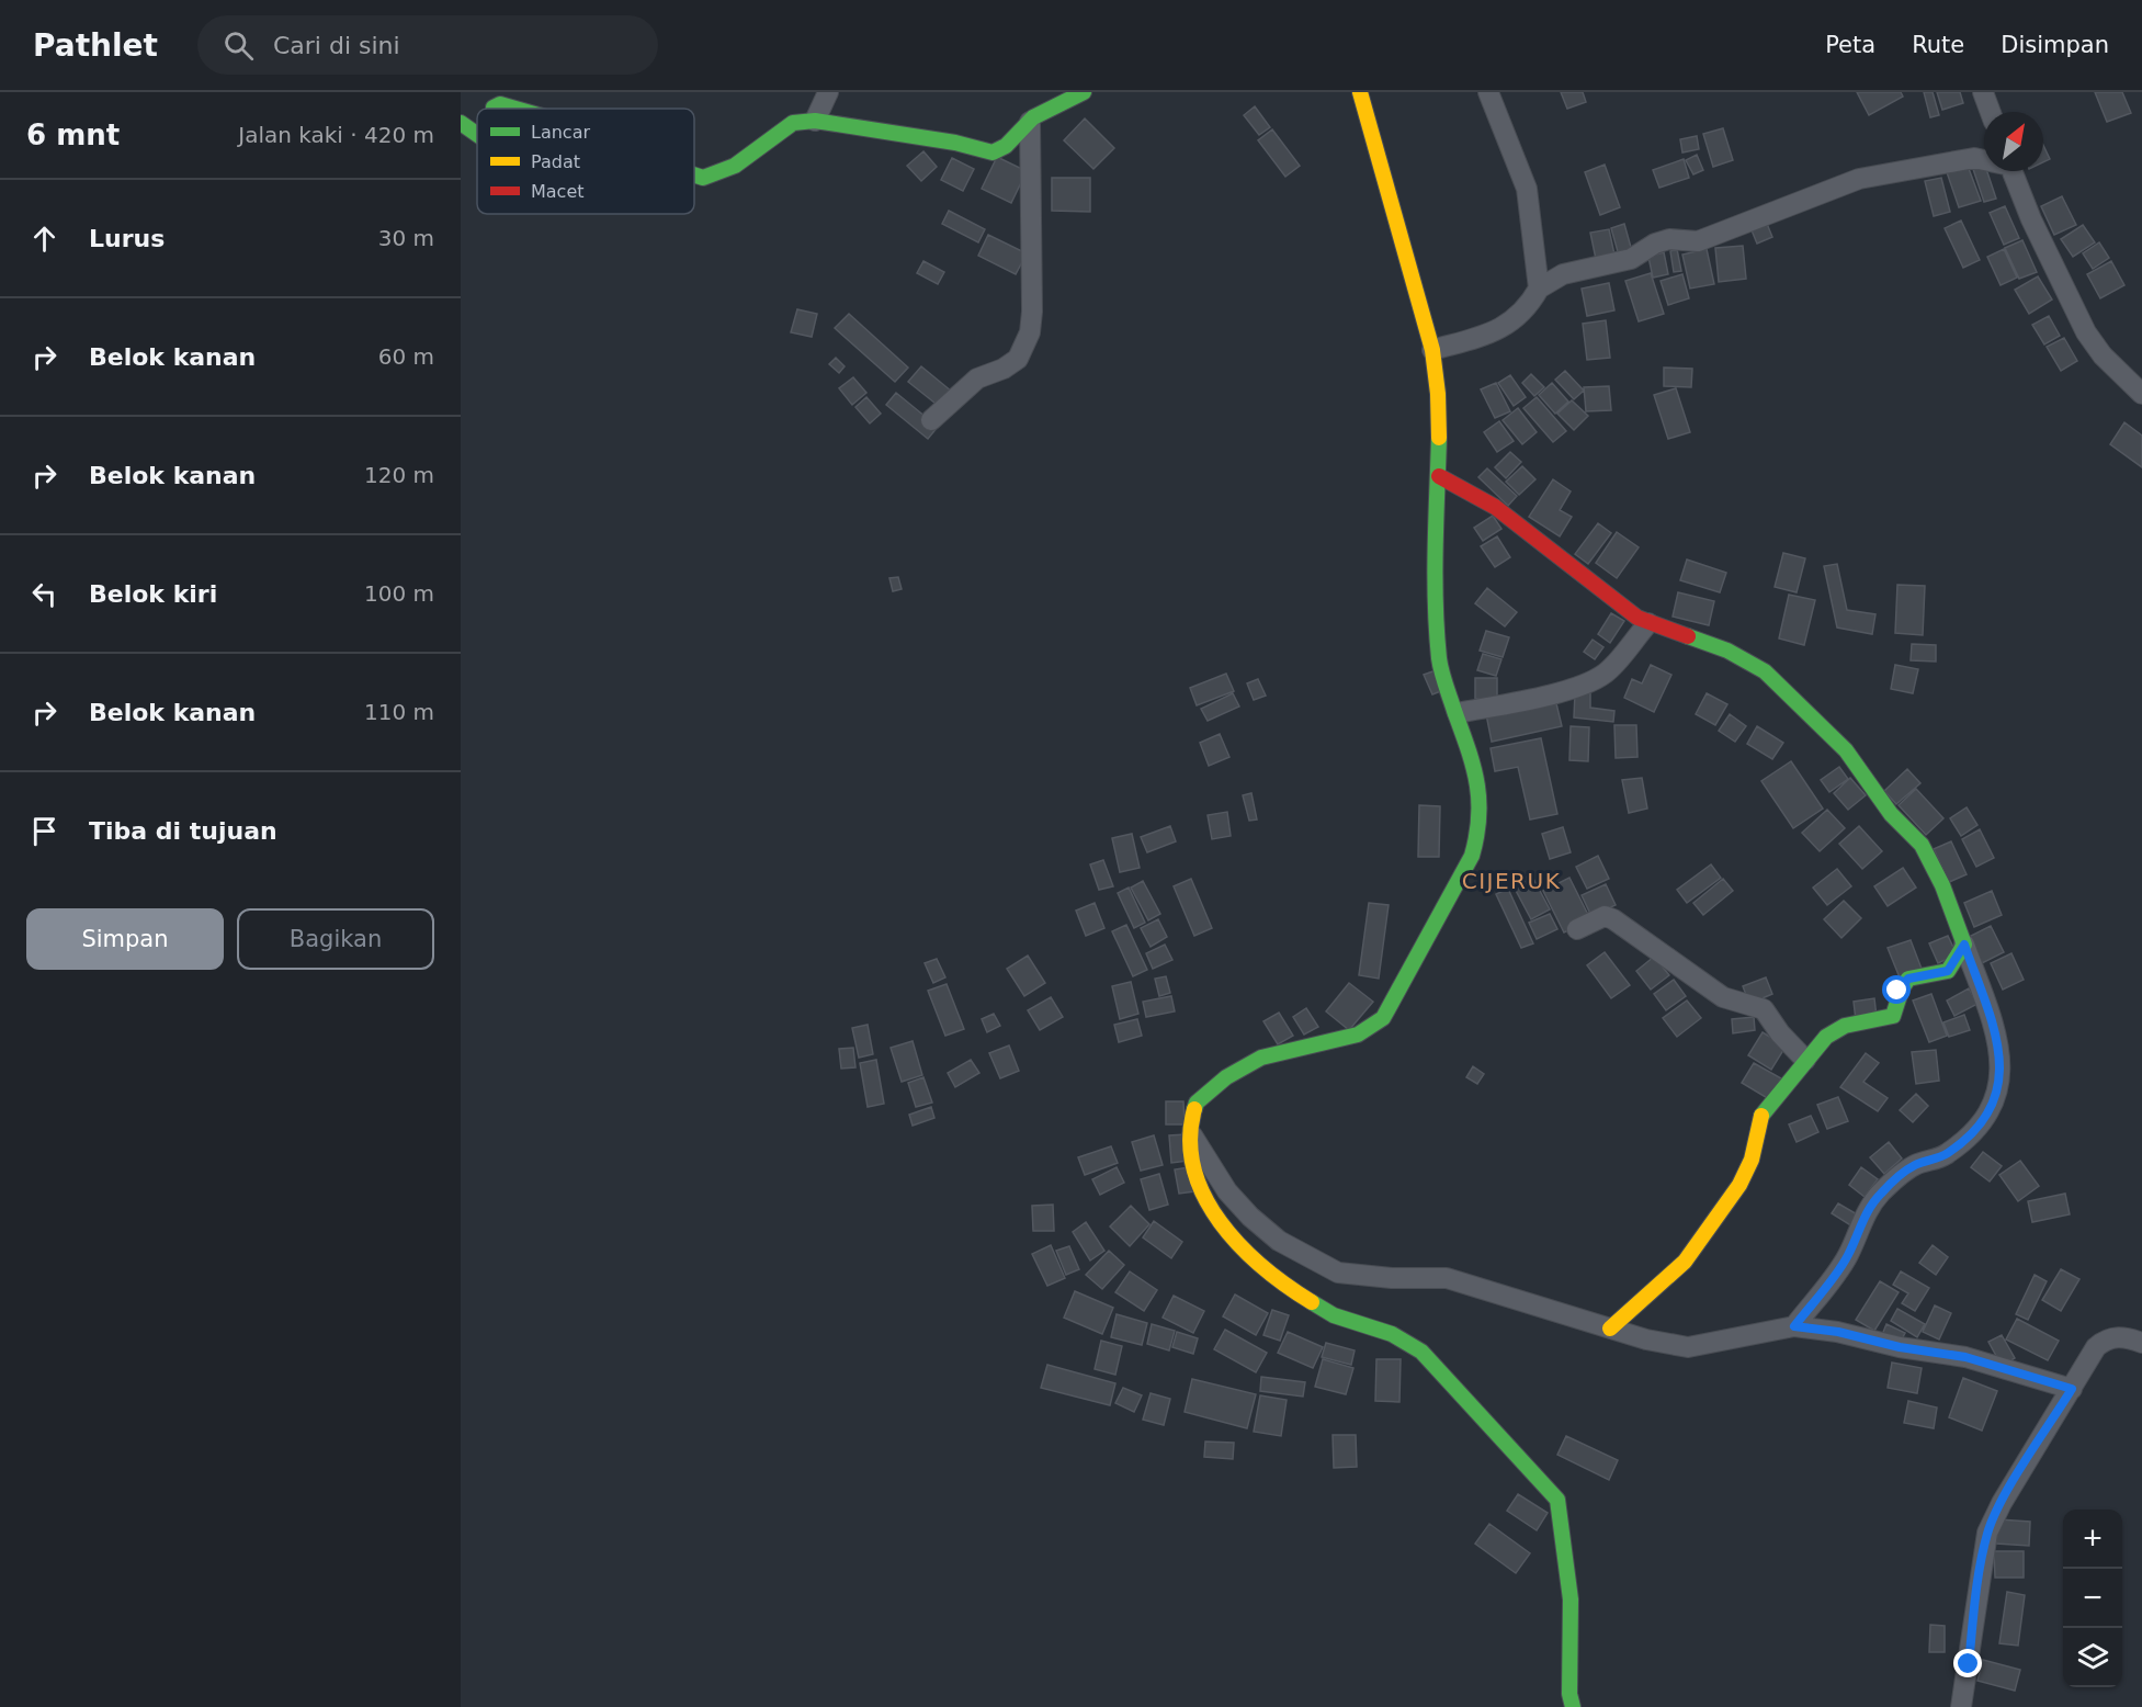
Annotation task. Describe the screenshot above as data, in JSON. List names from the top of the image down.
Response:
{
  "districts": ["CIJERUK"],
  "legend": ["Lancar", "Padat", "Macet"],
  "north": "top right",
  "page": {
    "header": "Pathlet",
    "search": "Cari di sini",
    "nav": ["Peta", "Rute", "Disimpan"],
    "heading": ["6 mnt", "Jalan kaki · 420 m"],
    "list": [
      ["Lurus", "30 m"],
      ["Belok kanan", "60 m"],
      ["Belok kanan", "120 m"],
      ["Belok kiri", "100 m"],
      ["Belok kanan", "110 m"],
      "Tiba di tujuan"
    ],
    "buttons": ["Simpan", "Bagikan"],
    "map_buttons": ["+", "−"]
  }
}
